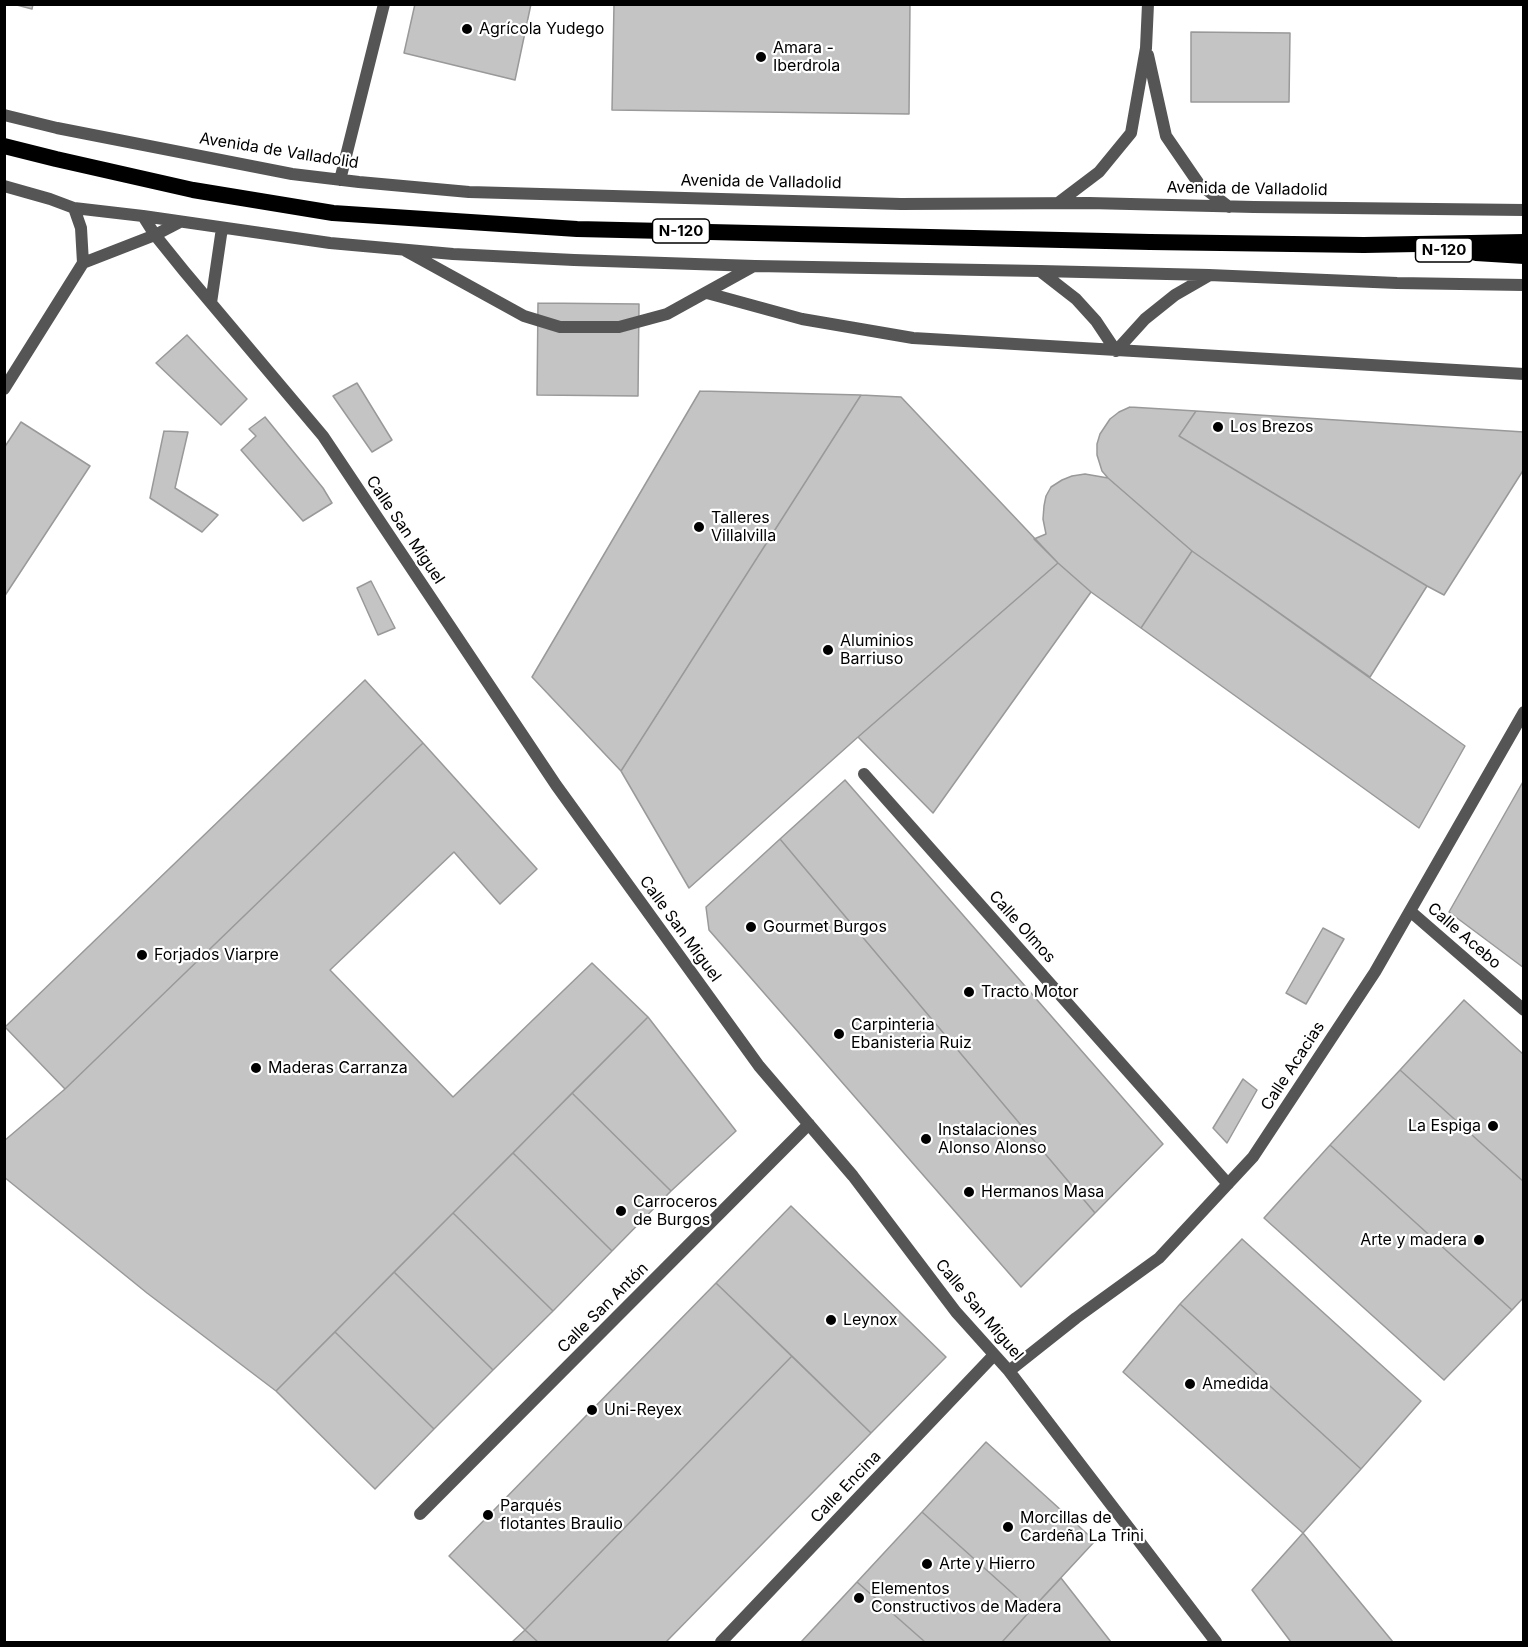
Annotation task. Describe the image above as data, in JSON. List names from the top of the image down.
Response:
{
  "streets": {
    "highway": ["N-120"],
    "lane": [
      "Avenida de Valladolid",
      "Calle San Miguel",
      "Calle Olmos",
      "Calle Acebo",
      "Calle Acacias",
      "Calle San Antón",
      "Calle Encina"
    ]
  },
  "crossings": [
    ["Calle San Miguel", "Calle Acacias"],
    ["Calle San Miguel", "Calle San Antón"],
    ["Calle San Miguel", "Calle Encina"],
    ["Calle Olmos", "Calle Acacias"],
    ["Calle Acebo", "Calle Acacias"]
  ],
  "places": [
    "Agrícola Yudego",
    "Amara - Iberdrola",
    "Los Brezos",
    "Talleres Villalvilla",
    "Aluminios Barriuso",
    "Gourmet Burgos",
    "Forjados Viarpre",
    "Tracto Motor",
    "Carpinteria Ebanisteria Ruiz",
    "Maderas Carranza",
    "La Espiga",
    "Instalaciones Alonso Alonso",
    "Hermanos Masa",
    "Carroceros de Burgos",
    "Arte y madera",
    "Leynox",
    "Amedida",
    "Uni-Reyex",
    "Parqués flotantes Braulio",
    "Morcillas de Cardeña La Trini",
    "Arte y Hierro",
    "Elementos Constructivos de Madera"
  ]
}
